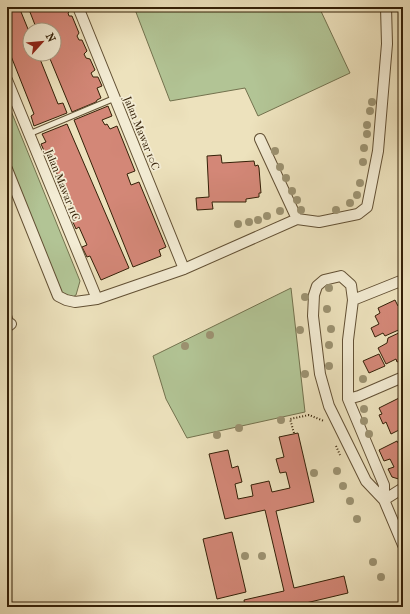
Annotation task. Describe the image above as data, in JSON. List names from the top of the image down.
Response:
{
  "streets": {
    "street": ["Jalan Mawar 10C", "Jalan Mawar 11C"]
  },
  "north": "top right"
}
